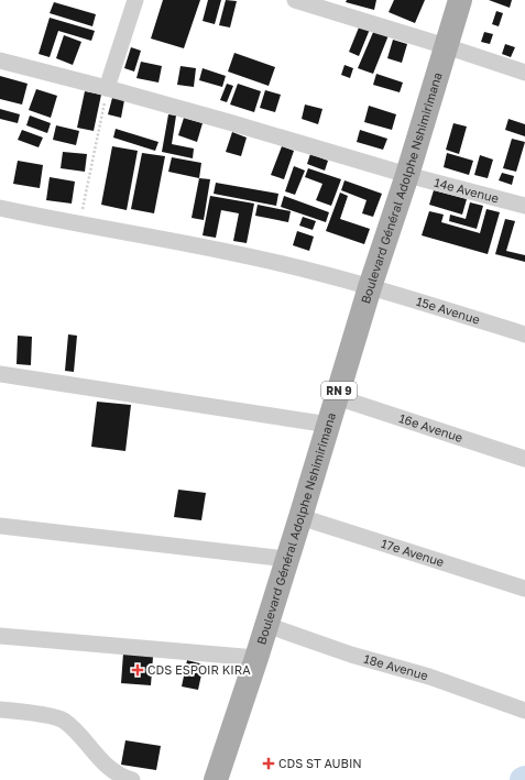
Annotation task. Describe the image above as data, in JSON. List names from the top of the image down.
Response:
{
  "streets": {
    "main road": ["Boulevard Général Adolphe Nshimirimana", "RN 9"],
    "street": [
      "14e Avenue",
      "15e Avenue",
      "16e Avenue",
      "17e Avenue",
      "18e Avenue"
    ]
  },
  "crossings": [
    ["Boulevard Général Adolphe Nshimirimana", "14e Avenue"],
    ["Boulevard Général Adolphe Nshimirimana", "15e Avenue"],
    ["Boulevard Général Adolphe Nshimirimana", "16e Avenue"],
    ["Boulevard Général Adolphe Nshimirimana", "17e Avenue"],
    ["Boulevard Général Adolphe Nshimirimana", "18e Avenue"]
  ],
  "places": {
    "health": ["CDS ESPOIR KIRA", "CDS ST AUBIN"]
  }
}
